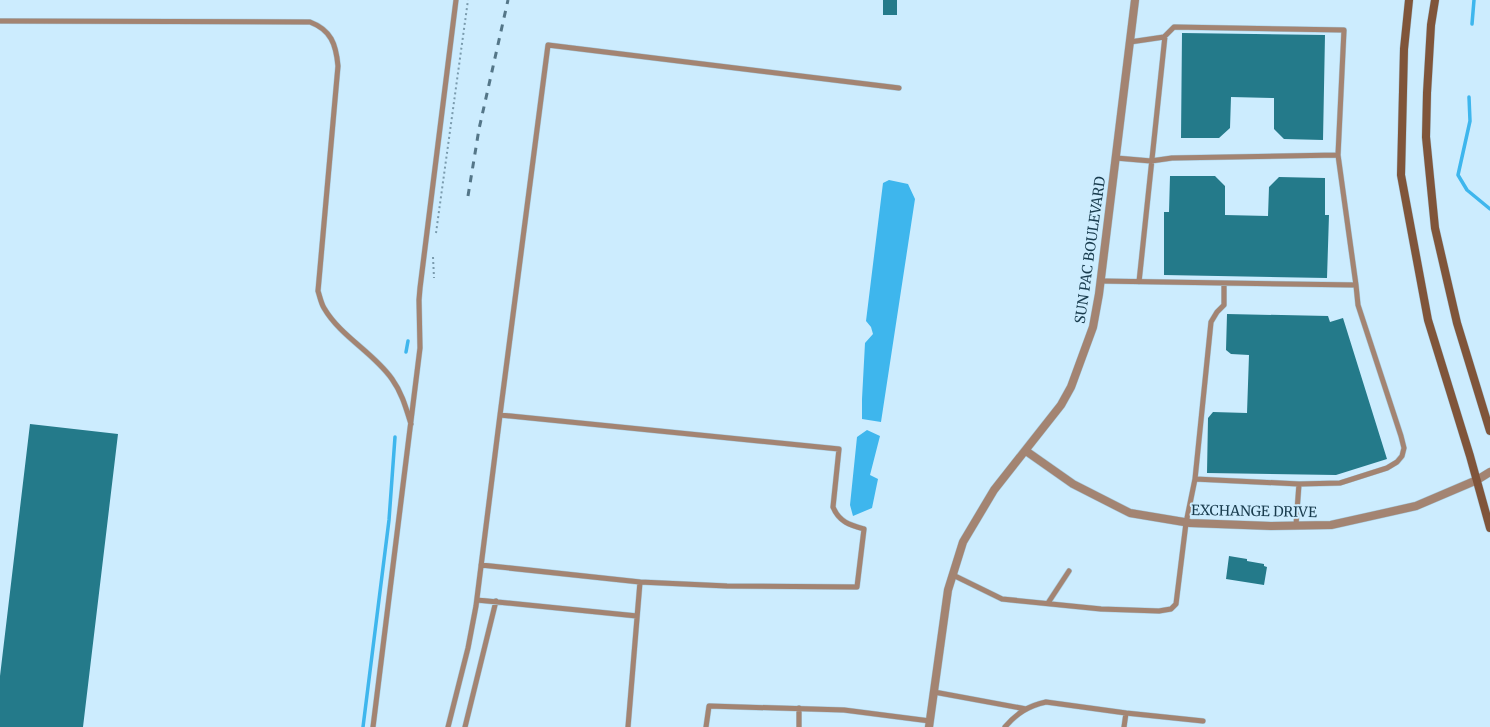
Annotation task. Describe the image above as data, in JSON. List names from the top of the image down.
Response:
{
  "streets": {
    "street": ["SUN PAC BOULEVARD", "EXCHANGE DRIVE"]
  },
  "crossings": [
    ["SUN PAC BOULEVARD", "EXCHANGE DRIVE"]
  ]
}
